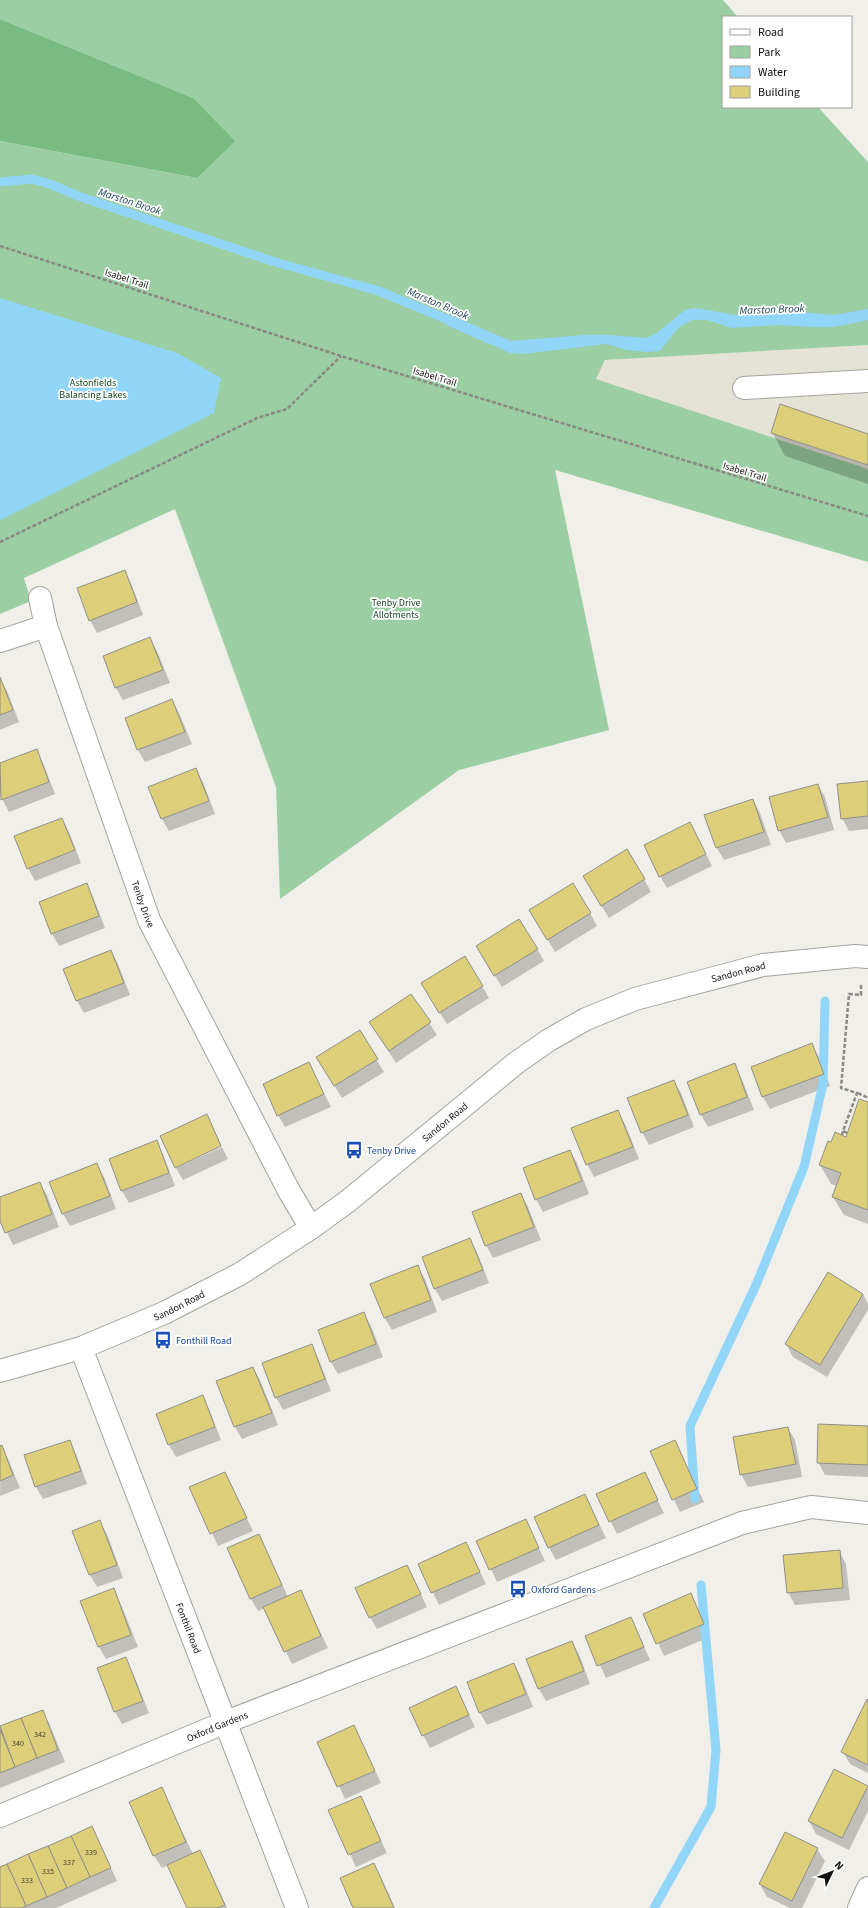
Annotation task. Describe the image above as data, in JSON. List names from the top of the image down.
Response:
{
  "streets": {
    "street": [
      "Tenby Drive",
      "Sandon Road",
      "Fonthil Road",
      "Oxford Gardens"
    ],
    "path": ["Isabel Trail"]
  },
  "crossings": [
    ["Tenby Drive", "Sandon Road"],
    ["Sandon Road", "Fonthil Road"],
    ["Fonthil Road", "Oxford Gardens"]
  ],
  "water": ["Marston Brook"],
  "parks": ["Astonfields Balancing Lakes", "Tenby Drive Allotments"],
  "places": {
    "bus stop": ["Tenby Drive", "Fonthill Road", "Oxford Gardens"]
  },
  "house_numbers": [
    "342",
    "340",
    "339",
    "337",
    "335",
    "333"
  ],
  "legend": [
    "Road",
    "Park",
    "Water",
    "Building"
  ],
  "north": "top right"
}
